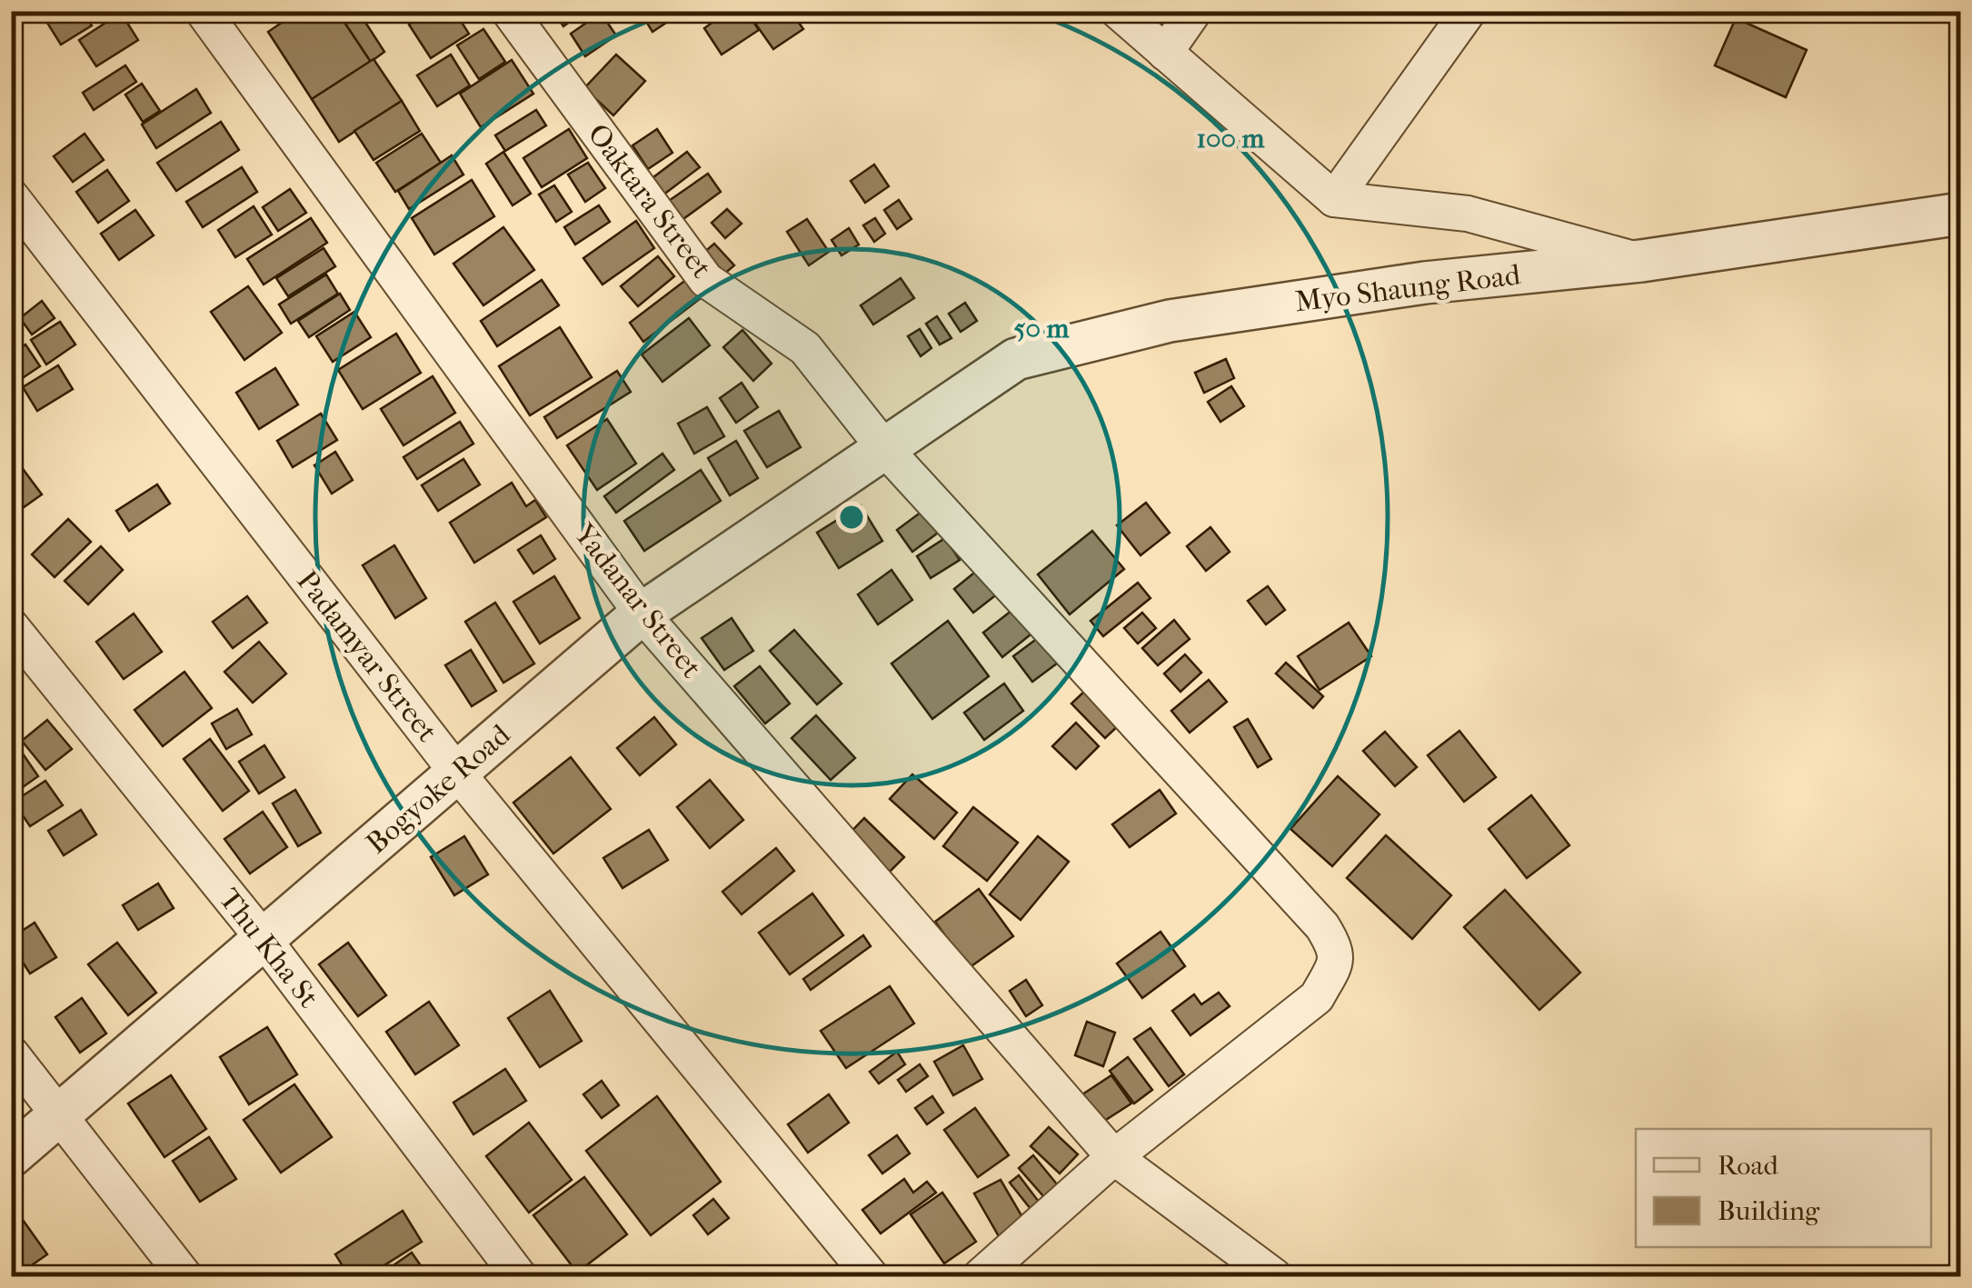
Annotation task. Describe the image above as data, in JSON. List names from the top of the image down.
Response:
{
  "streets": {
    "street": [
      "Oaktara Street",
      "Myo Shaung Road",
      "Yadanar Street",
      "Padamyar Street",
      "Bogyoke Road",
      "Thu Kha St"
    ]
  },
  "crossings": [
    ["Oaktara Street", "Myo Shaung Road"],
    ["Oaktara Street", "Yadanar Street"],
    ["Oaktara Street", "Bogyoke Road"],
    ["Myo Shaung Road", "Bogyoke Road"],
    ["Yadanar Street", "Bogyoke Road"],
    ["Padamyar Street", "Bogyoke Road"],
    ["Bogyoke Road", "Thu Kha St"]
  ],
  "legend": ["Road", "Building"],
  "rings": ["100 m", "50 m"]
}
